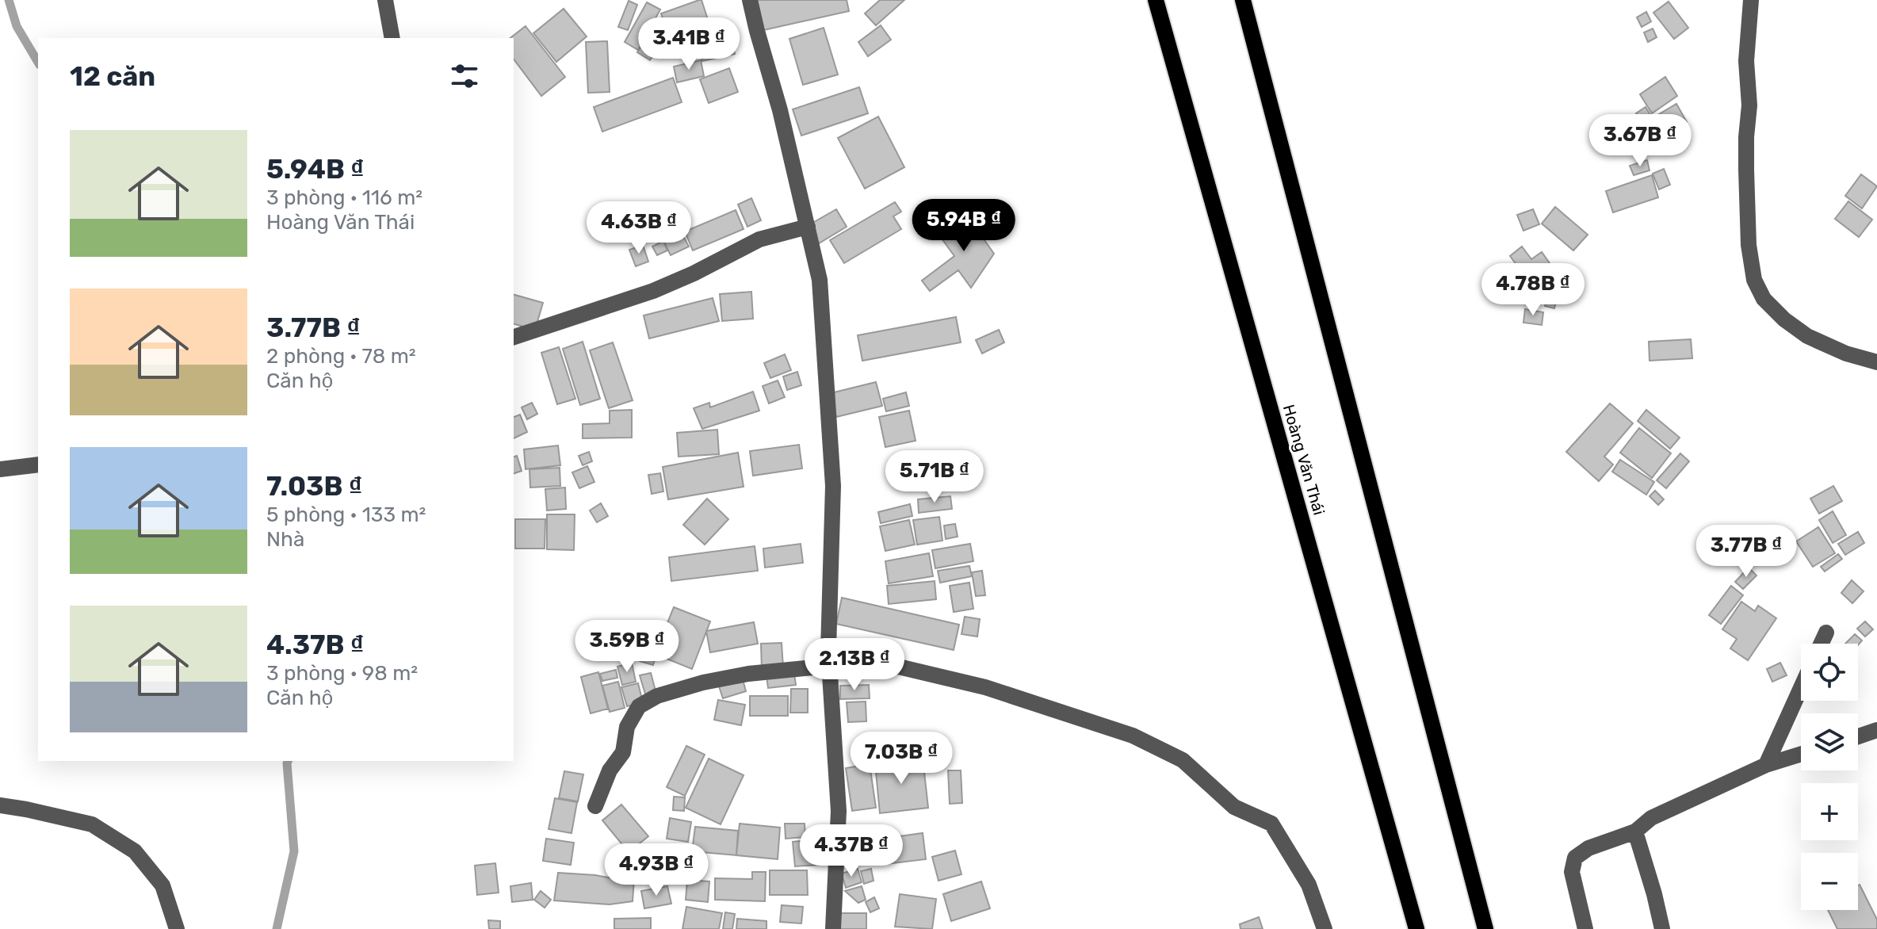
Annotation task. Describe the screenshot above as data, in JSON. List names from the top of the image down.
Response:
{
  "streets": {
    "main road": ["Hoàng Văn Thái"]
  },
  "page": {
    "price": [
      "3.41B ₫",
      "3.67B ₫",
      "5.94B ₫",
      "4.63B ₫",
      "4.78B ₫",
      "5.71B ₫",
      "3.77B ₫",
      "3.59B ₫",
      "2.13B ₫",
      "7.03B ₫",
      "4.37B ₫",
      "4.93B ₫"
    ],
    "heading": "12 căn",
    "list": [
      {
        "name": "5.94B ₫",
        "note": "3 phòng · 116 m² · Hoàng Văn Thái"
      },
      {
        "name": "3.77B ₫",
        "note": "2 phòng · 78 m² · Căn hộ"
      },
      {
        "name": "7.03B ₫",
        "note": "5 phòng · 133 m² · Nhà"
      },
      {
        "name": "4.37B ₫",
        "note": "3 phòng · 98 m² · Căn hộ"
      }
    ],
    "map_buttons": ["+", "−"]
  }
}
